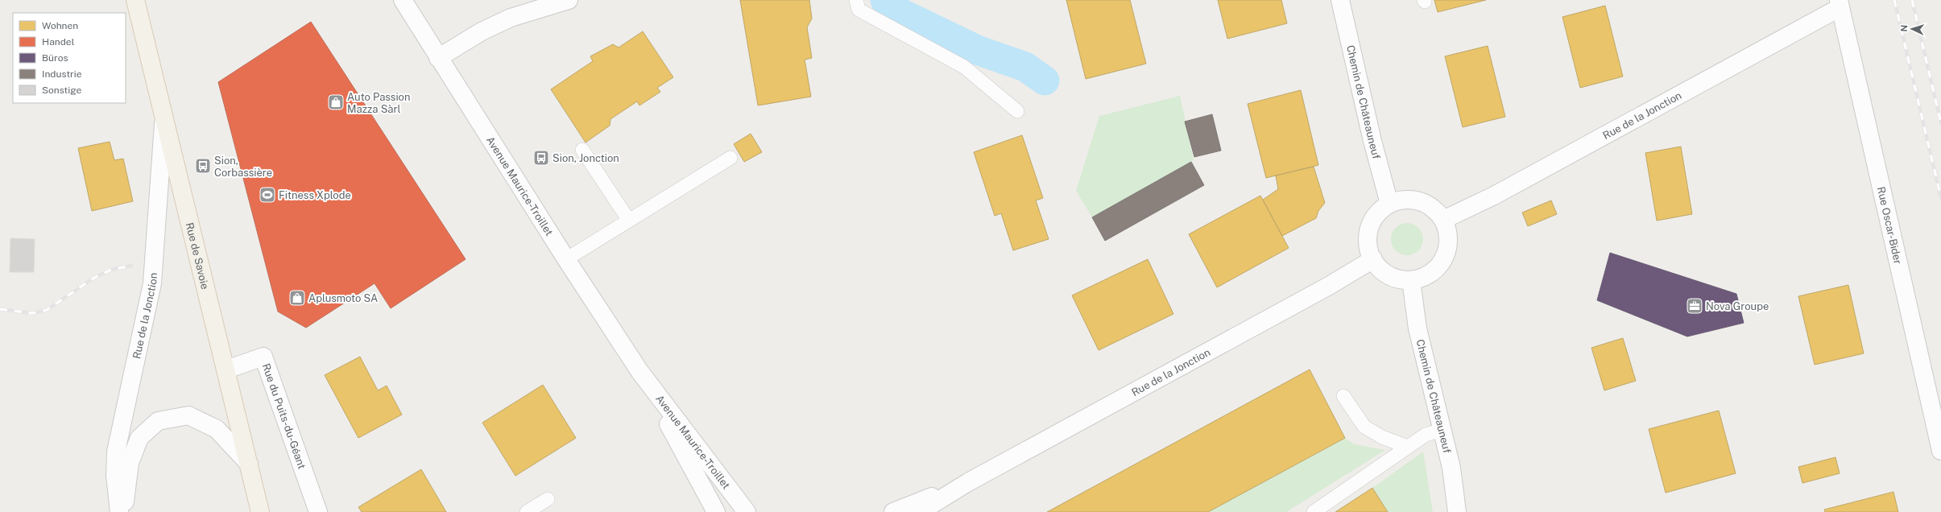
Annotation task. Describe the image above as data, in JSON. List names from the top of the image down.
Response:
{
  "streets": {
    "main road": ["Rue de Savoie"],
    "street": [
      "Chemin de Châteauneuf",
      "Rue de la Jonction",
      "Avenue Maurice-Troillet",
      "Rue Oscar-Bider",
      "Rue du Puits-du-Géant"
    ]
  },
  "crossings": [
    ["Chemin de Châteauneuf", "Rue de la Jonction"],
    ["Rue de la Jonction", "Rue Oscar-Bider"],
    ["Rue de la Jonction", "Rue de Savoie"],
    ["Rue de Savoie", "Rue du Puits-du-Géant"]
  ],
  "places": {
    "shop": ["Auto Passion Mazza Sàrl", "Aplusmoto SA"],
    "bus stop": ["Sion, Jonction", "Sion, Corbassière"],
    "sports": ["Fitness Xplode"],
    "office": ["Nova Groupe"]
  },
  "legend": [
    "Wohnen",
    "Handel",
    "Büros",
    "Industrie",
    "Sonstige"
  ],
  "north": "left"
}
